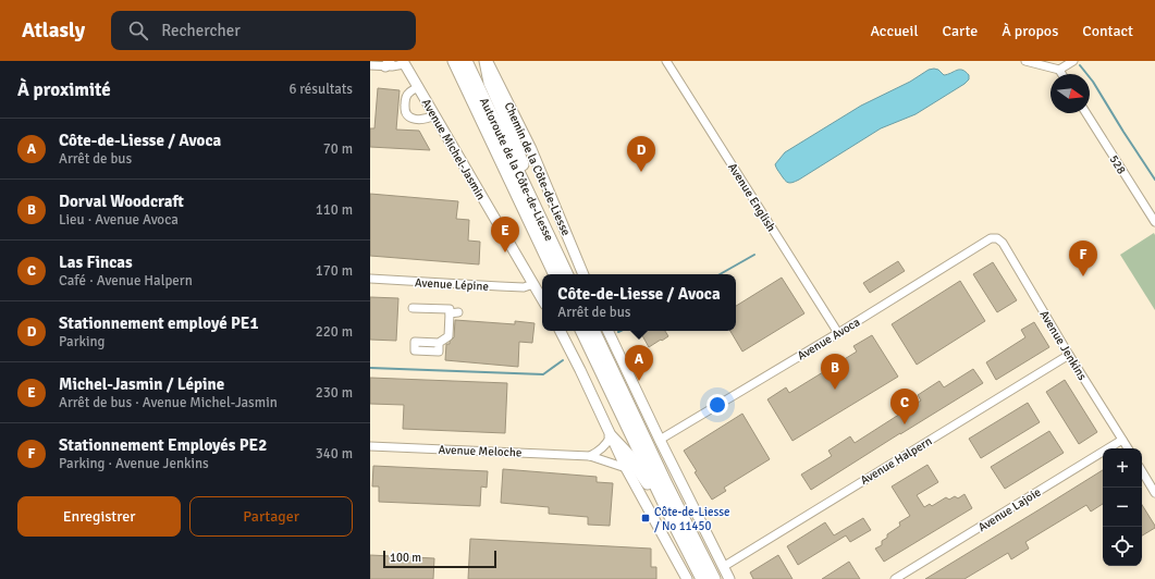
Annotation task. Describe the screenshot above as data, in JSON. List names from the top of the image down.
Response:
{
  "streets": {
    "highway": ["Autoroute de la Côte-de-Liesse"],
    "main road": ["Avenue Michel-Jasmin", "Chemin de la Côte-de-Liesse"],
    "street": [
      "528",
      "Avenue English",
      "Avenue Lépine",
      "Avenue Avoca",
      "Avenue Jenkins",
      "Avenue Meloche",
      "Avenue Halpern",
      "Avenue Lajoie"
    ]
  },
  "crossings": [
    ["Avenue Michel-Jasmin", "Avenue Lépine"],
    ["Avenue English", "Avenue Avoca"],
    ["Avenue Avoca", "Avenue Jenkins"],
    ["Avenue Jenkins", "Avenue Halpern"],
    ["Avenue Jenkins", "Avenue Lajoie"]
  ],
  "places": {
    "transit": ["Côte-de-Liesse / No 11450"]
  },
  "scale_bar": "100 m",
  "north": "right",
  "page": {
    "header": "Atlasly",
    "search": "Rechercher",
    "nav": [
      "Accueil",
      "Carte",
      "À propos",
      "Contact"
    ],
    "heading": ["À proximité", "6 résultats"],
    "list": [
      {
        "mark": "A",
        "name": "Côte-de-Liesse / Avoca",
        "note": "Arrêt de bus",
        "value": "70 m"
      },
      {
        "mark": "B",
        "name": "Dorval Woodcraft",
        "note": "Lieu · Avenue Avoca",
        "value": "110 m"
      },
      {
        "mark": "C",
        "name": "Las Fincas",
        "note": "Café · Avenue Halpern",
        "value": "170 m"
      },
      {
        "mark": "D",
        "name": "Stationnement employé PE1",
        "note": "Parking",
        "value": "220 m"
      },
      {
        "mark": "E",
        "name": "Michel-Jasmin / Lépine",
        "note": "Arrêt de bus · Avenue Michel-Jasmin",
        "value": "230 m"
      },
      {
        "mark": "F",
        "name": "Stationnement Employés PE2",
        "note": "Parking · Avenue Jenkins",
        "value": "340 m"
      }
    ],
    "pins": [
      "D",
      "E",
      "F",
      "A",
      "B",
      "C"
    ],
    "popup": ["Côte-de-Liesse / Avoca", "Arrêt de bus"],
    "map_buttons": ["+", "−"],
    "buttons": ["Enregistrer", "Partager"],
    "scale": "100 m"
  }
}
